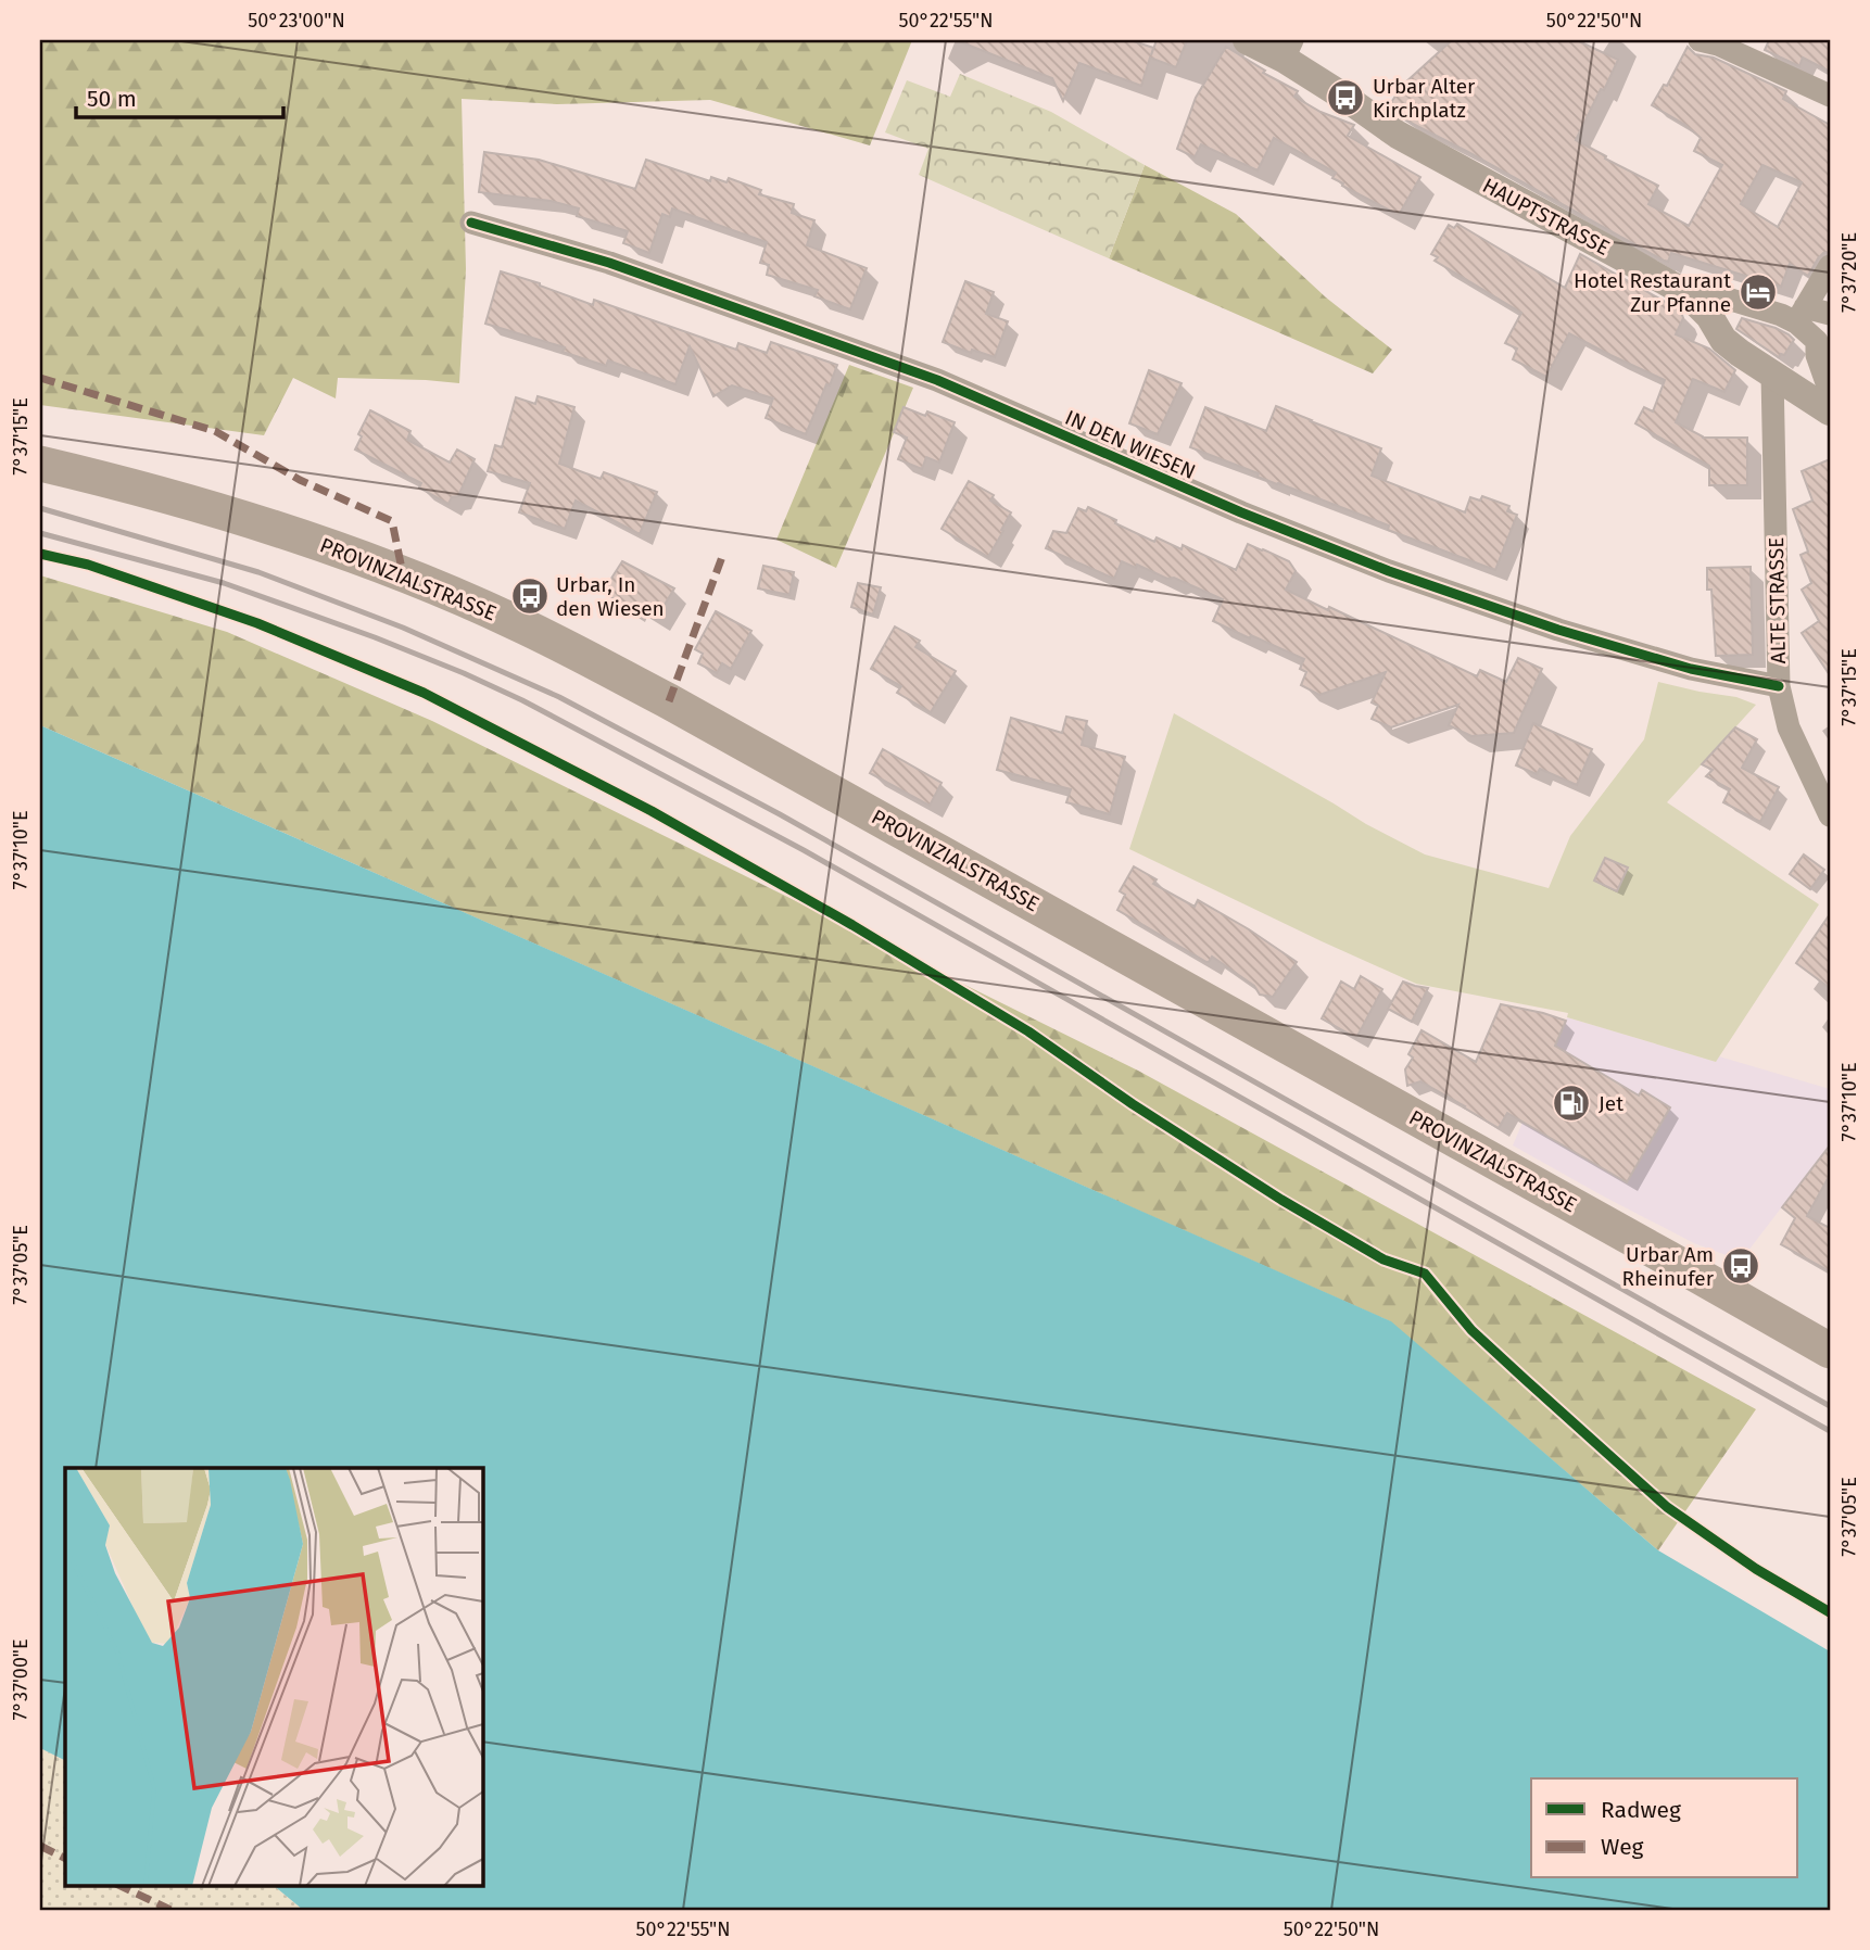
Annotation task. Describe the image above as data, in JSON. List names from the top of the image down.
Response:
{
  "streets": {
    "main road": ["PROVINZIALSTRASSE"],
    "street": ["HAUPTSTRASSE", "IN DEN WIESEN", "ALTE STRASSE"]
  },
  "crossings": [
    ["HAUPTSTRASSE", "ALTE STRASSE"],
    ["IN DEN WIESEN", "ALTE STRASSE"]
  ],
  "places": {
    "bus stop": ["Urbar Alter Kirchplatz", "Urbar, In den Wiesen", "Urbar Am Rheinufer"],
    "hotel": ["Hotel Restaurant Zur Pfanne"],
    "fuel station": ["Jet"]
  },
  "legend": ["Radweg", "Weg"],
  "scale_bar": "50 m",
  "coordinates": [
    "50°23'00\"N",
    "50°22'55\"N",
    "50°22'50\"N",
    "7°37'20\"E",
    "7°37'15\"E",
    "7°37'10\"E",
    "7°37'05\"E",
    "7°37'00\"E"
  ]
}
